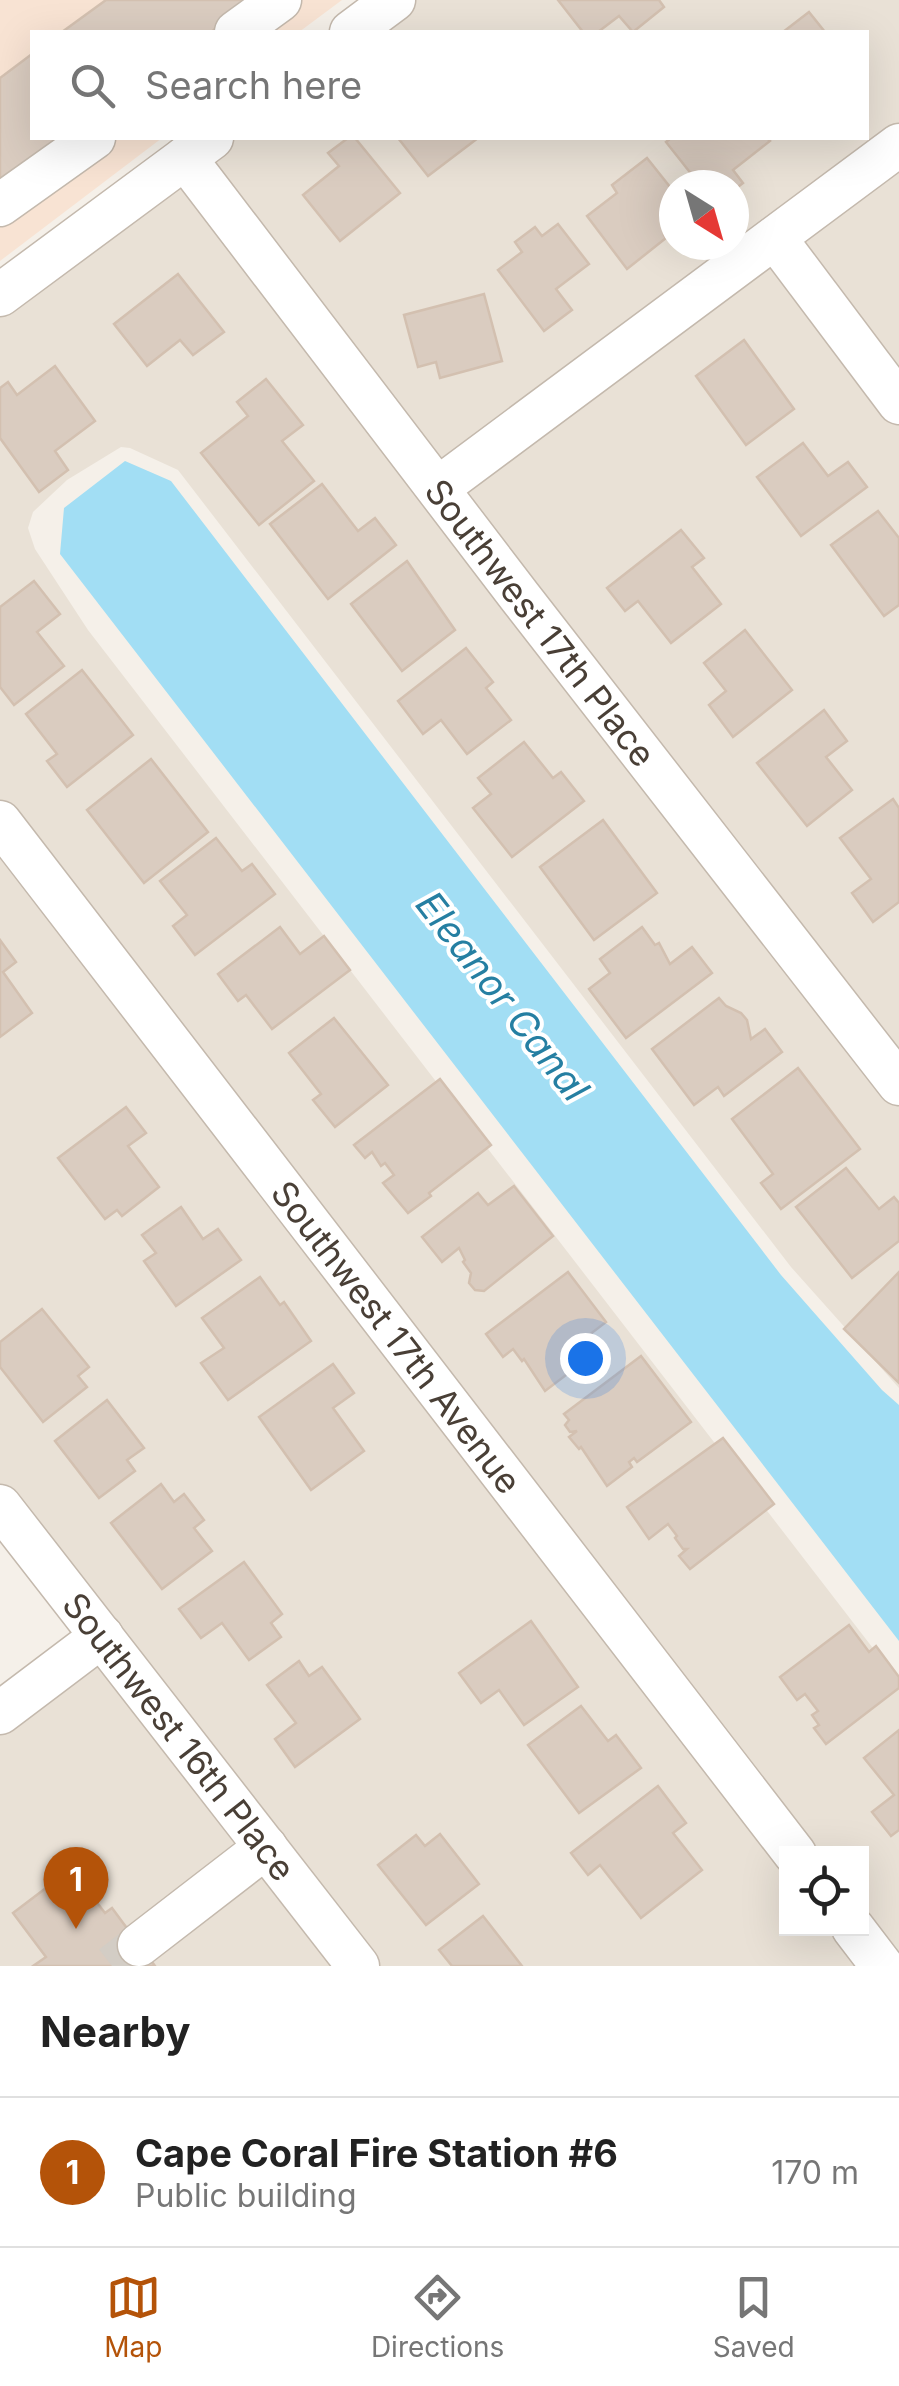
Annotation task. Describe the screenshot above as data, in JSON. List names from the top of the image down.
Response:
{
  "streets": {
    "street": ["Southwest 17th Place", "Southwest 17th Avenue", "Southwest 16th Place"]
  },
  "water": ["Eleanor Canal"],
  "north": "bottom right",
  "page": {
    "search": "Search here",
    "pins": "1",
    "heading": "Nearby",
    "list": [
      {
        "mark": "1",
        "name": "Cape Coral Fire Station #6",
        "note": "Public building",
        "value": "170 m"
      }
    ],
    "nav": ["Map", "Directions", "Saved"]
  }
}
